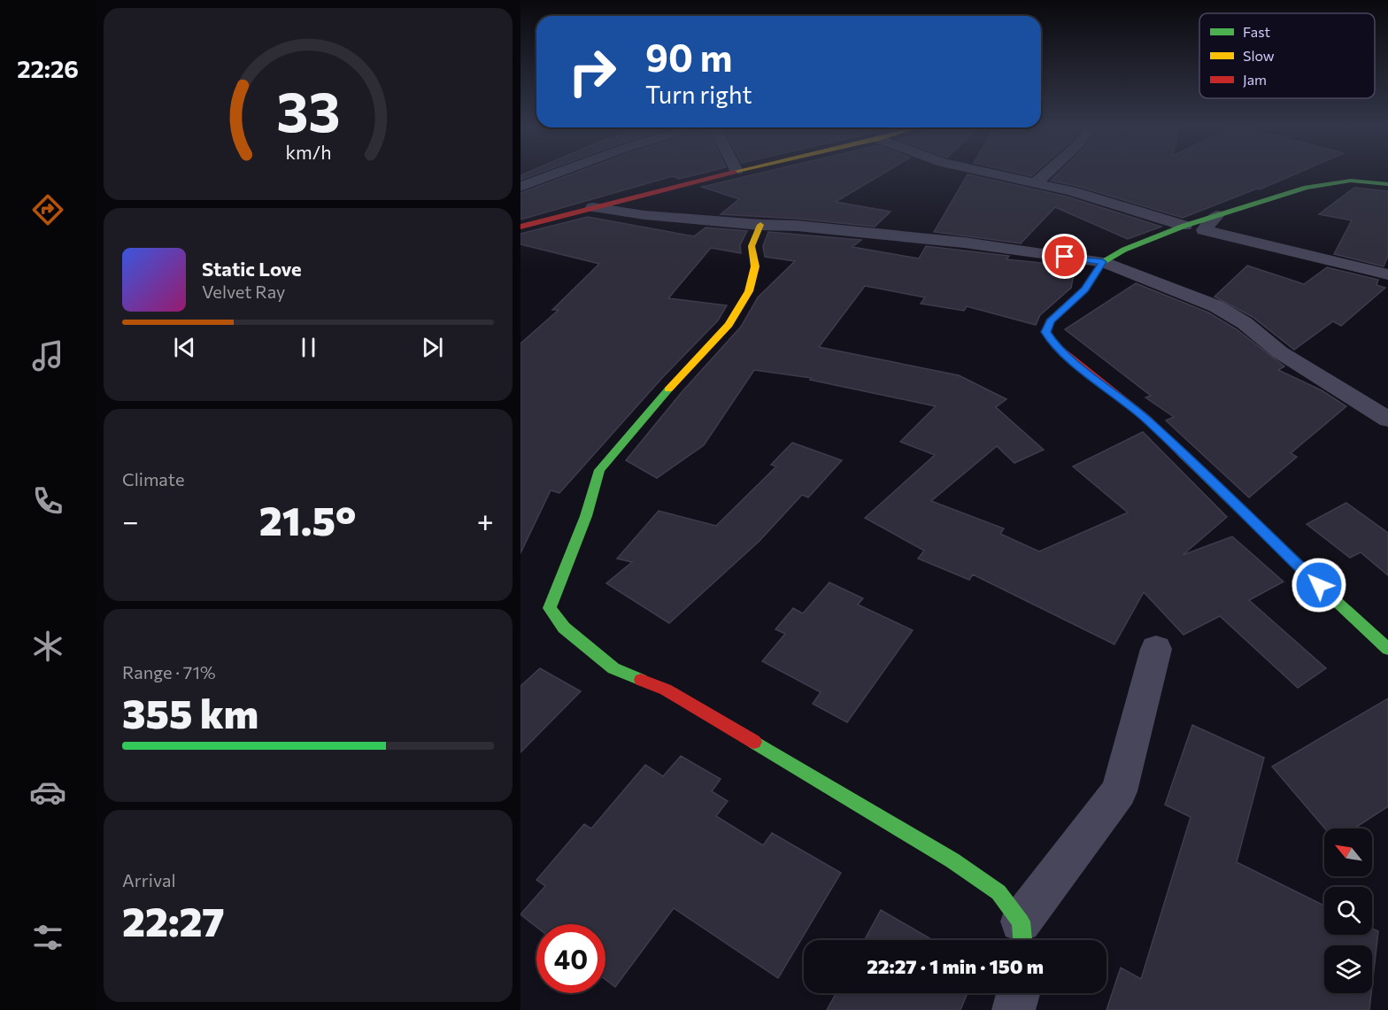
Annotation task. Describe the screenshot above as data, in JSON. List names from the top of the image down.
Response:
{
  "legend": ["Fast", "Slow", "Jam"],
  "north": "top left",
  "page": {
    "tabs": "22:26",
    "turn": ["90 m", "Turn right"],
    "song": ["Static Love", "Velvet Ray"],
    "tile": [
      "Climate",
      ["Range · 71%", "355 km"],
      ["Arrival", "22:27"]
    ],
    "heat": ["−", "21.5°", "+"],
    "limit": "40",
    "trip": "22:27 · 1 min · 150 m",
    "gauge": ["33", "km/h"]
  }
}
